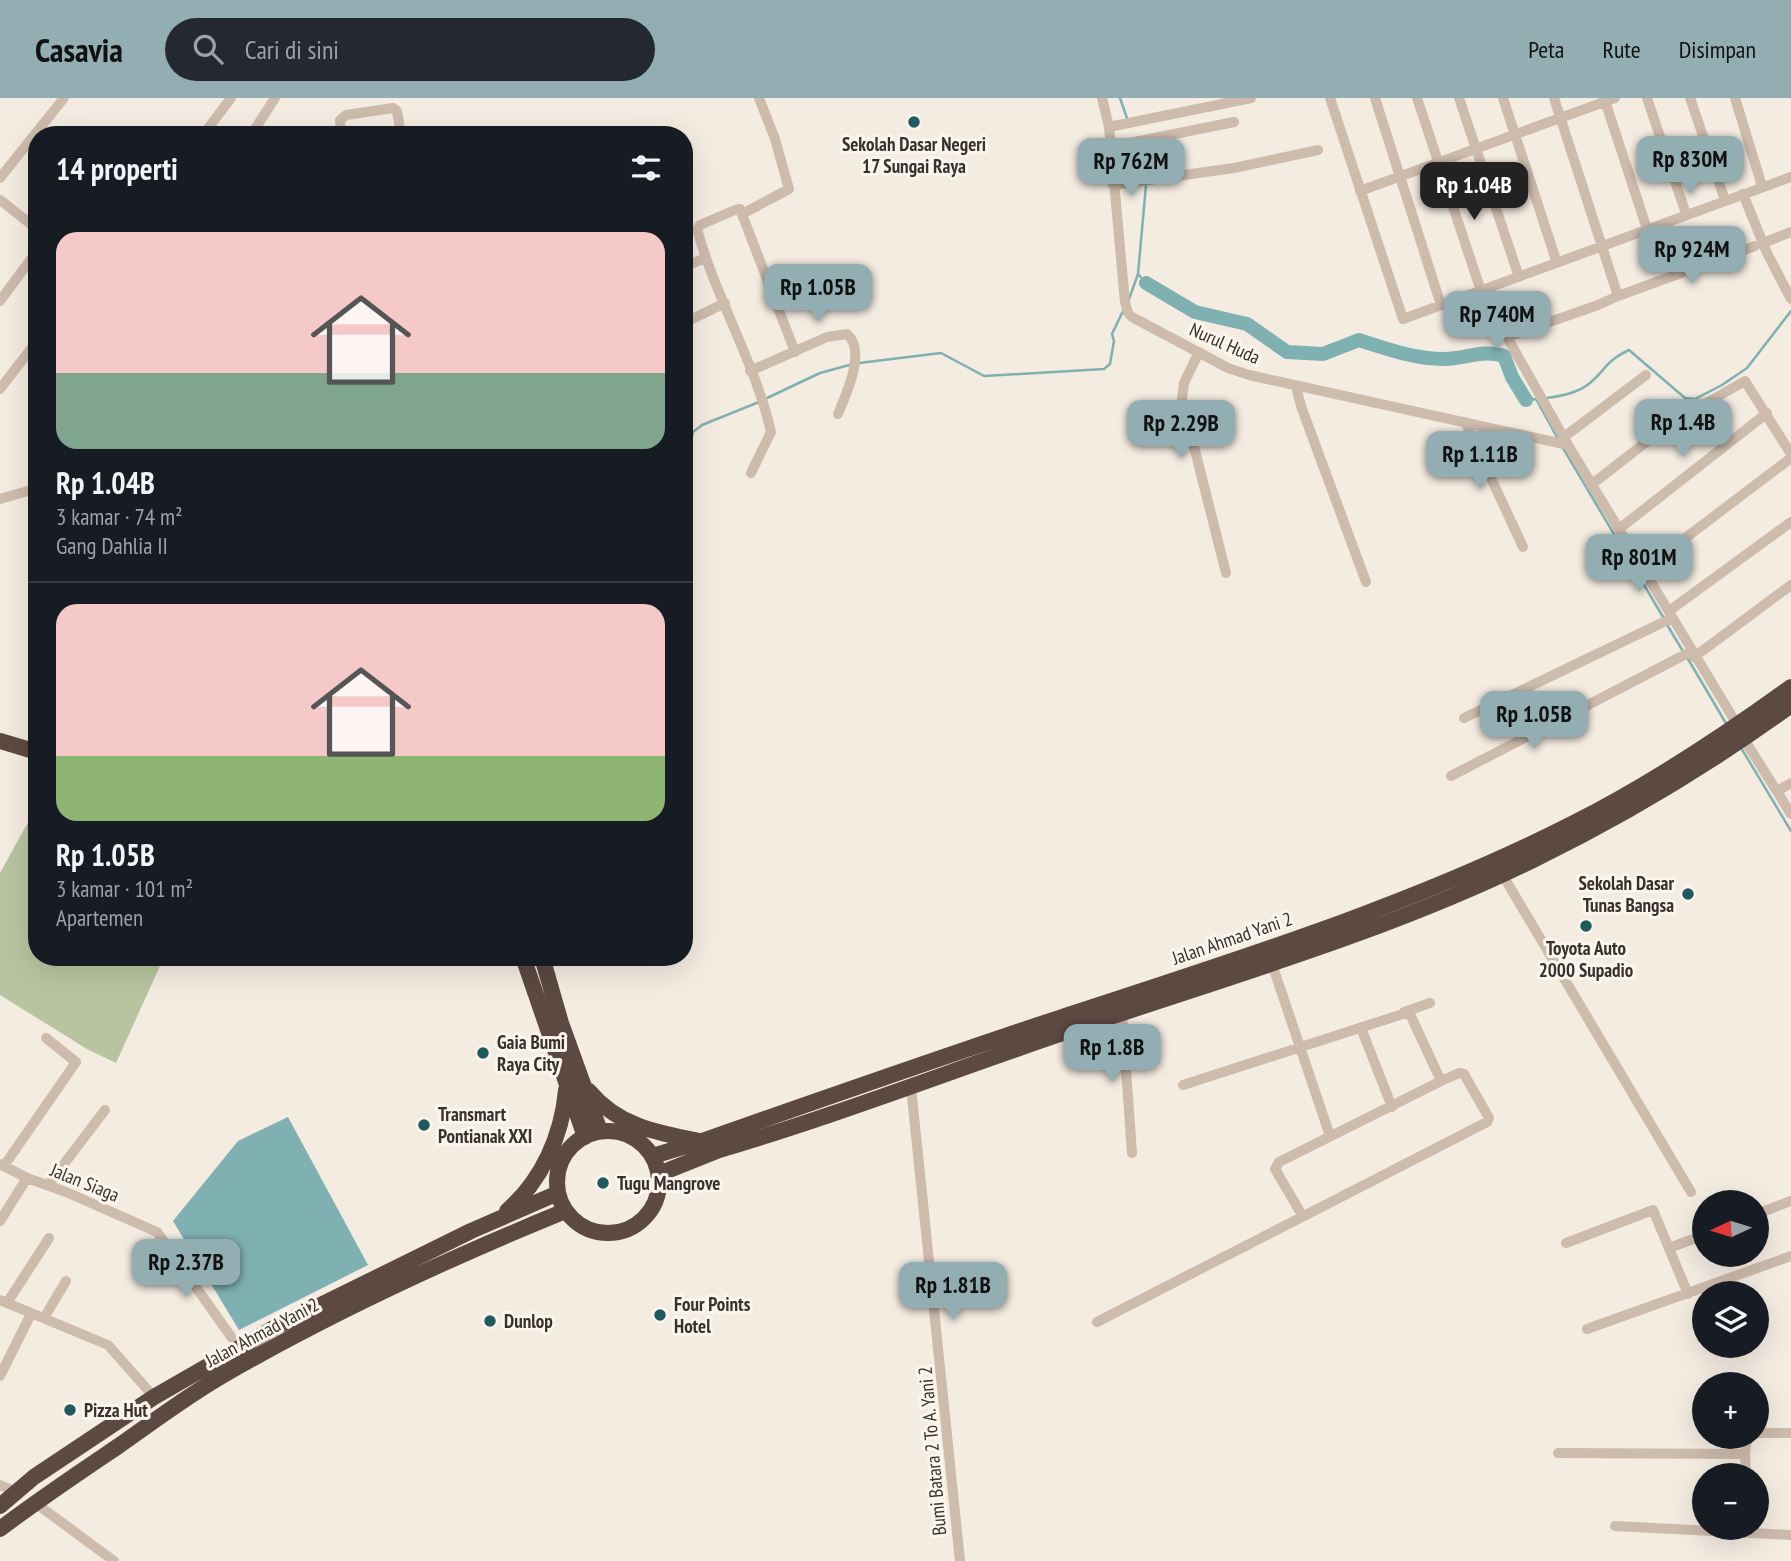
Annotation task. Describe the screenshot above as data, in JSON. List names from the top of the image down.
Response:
{
  "streets": {
    "highway": ["Jalan Ahmad Yani 2"],
    "street": ["Nurul Huda", "Jalan Siaga", "Bumi Batara 2 To A. Yani 2"]
  },
  "crossings": [
    ["Jalan Ahmad Yani 2", "Jalan Siaga"],
    ["Jalan Ahmad Yani 2", "Bumi Batara 2 To A. Yani 2"]
  ],
  "places": [
    "Sekolah Dasar Negeri 17 Sungai Raya",
    "Sekolah Dasar Tunas Bangsa",
    "Toyota Auto 2000 Supadio",
    "Gaia Bumi Raya City",
    "Transmart Pontianak XXI",
    "Tugu Mangrove",
    "Four Points Hotel",
    "Dunlop",
    "Pizza Hut"
  ],
  "north": "left",
  "page": {
    "header": "Casavia",
    "search": "Cari di sini",
    "nav": ["Peta", "Rute", "Disimpan"],
    "heading": "14 properti",
    "price": [
      "Rp 830M",
      "Rp 762M",
      "Rp 1.04B",
      "Rp 924M",
      "Rp 1.05B",
      "Rp 740M",
      "Rp 1.4B",
      "Rp 2.29B",
      "Rp 1.11B",
      "Rp 801M",
      "Rp 1.05B",
      "Rp 1.8B",
      "Rp 2.37B",
      "Rp 1.81B"
    ],
    "list": [
      {
        "name": "Rp 1.04B",
        "note": "3 kamar · 74 m² · Gang Dahlia II"
      },
      {
        "name": "Rp 1.05B",
        "note": "3 kamar · 101 m² · Apartemen"
      }
    ],
    "map_buttons": ["+", "−"]
  }
}
